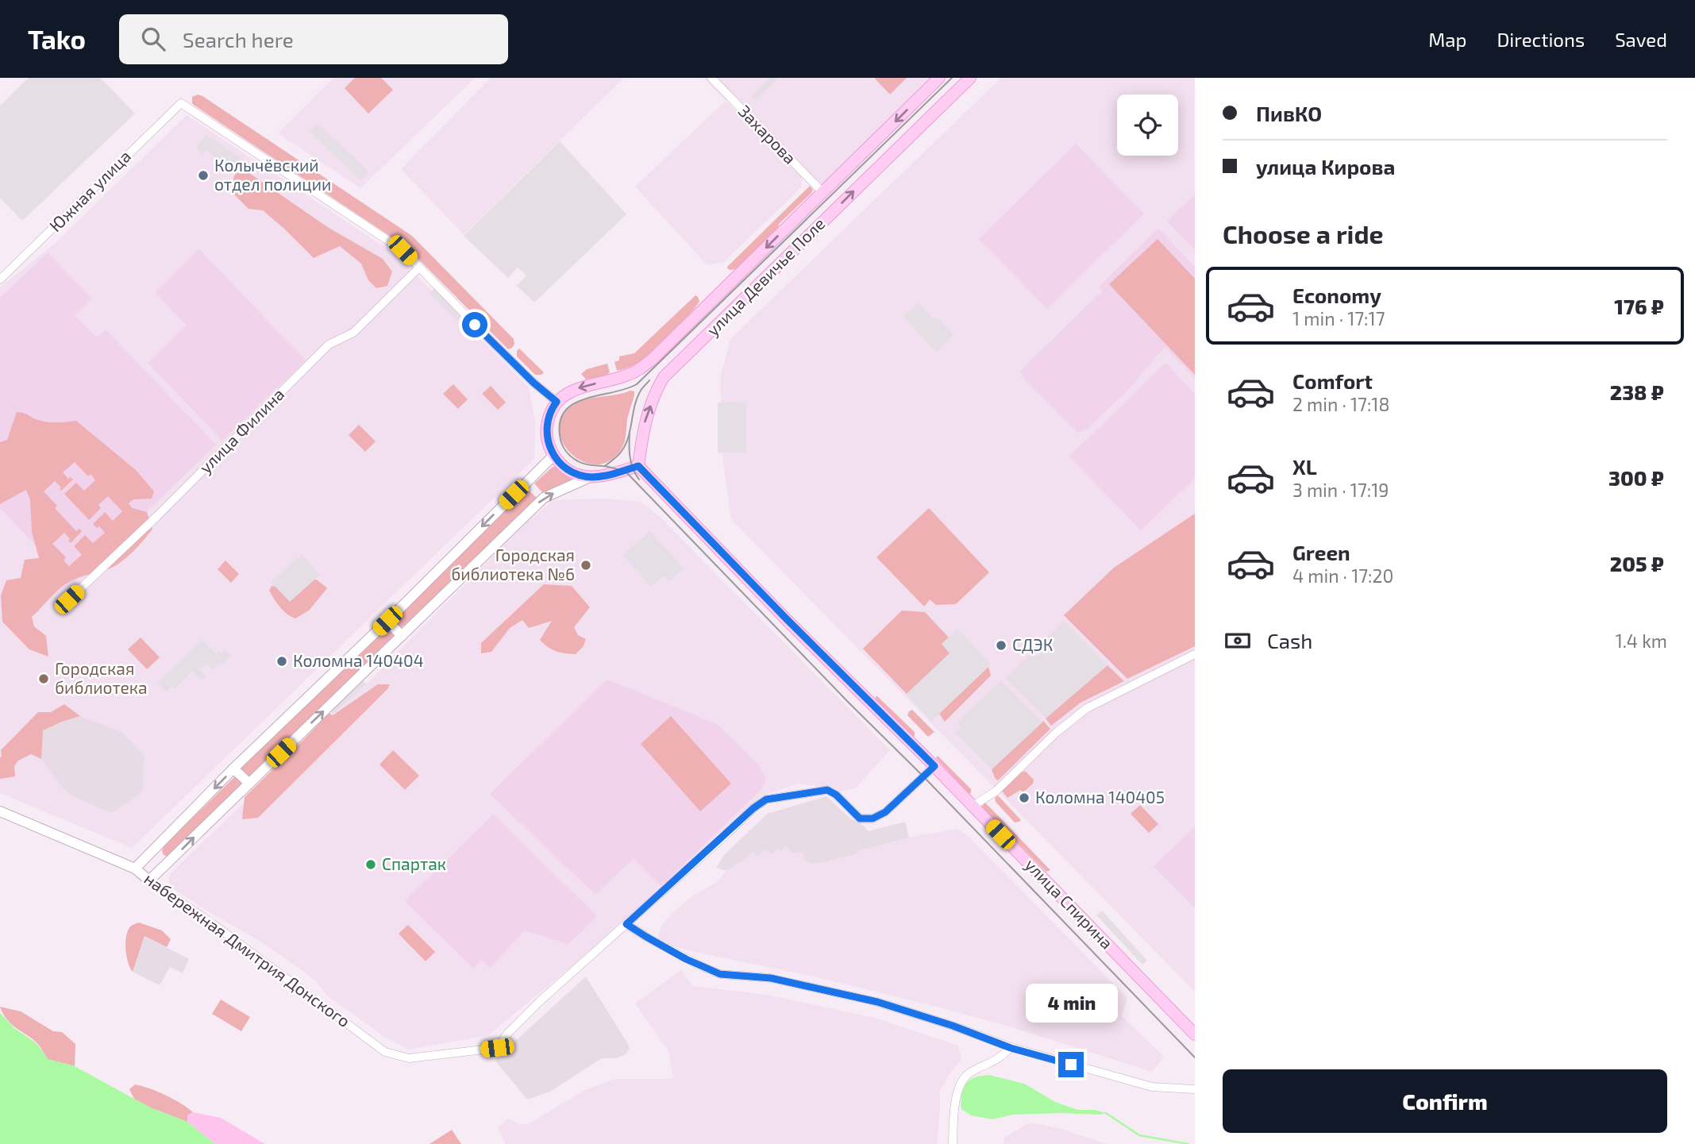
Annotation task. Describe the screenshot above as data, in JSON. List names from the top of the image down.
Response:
{
  "streets": {
    "main road": ["улица Девичье Поле", "улица Спирина"],
    "street": [
      "Захарова",
      "Южная улица",
      "улица Филина",
      "набережная Дмитрия Донского"
    ]
  },
  "crossings": [
    ["Захарова", "улица Девичье Поле"],
    ["Южная улица", "улица Филина"],
    ["улица Девичье Поле", "улица Спирина"]
  ],
  "places": [
    "Колычёвский отдел полиции",
    "Городская библиотека №6",
    "СДЭК",
    "Коломна 140404",
    "Городская библиотека",
    "Коломна 140405",
    "Спартак"
  ],
  "page": {
    "header": "Tako",
    "search": "Search here",
    "nav": ["Map", "Directions", "Saved"],
    "banner": ["ПивКО", "улица Кирова"],
    "heading": "Choose a ride",
    "list": [
      {
        "name": "Economy",
        "note": "1 min · 17:17",
        "value": "176 ₽"
      },
      {
        "name": "Comfort",
        "note": "2 min · 17:18",
        "value": "238 ₽"
      },
      {
        "name": "XL",
        "note": "3 min · 17:19",
        "value": "300 ₽"
      },
      {
        "name": "Green",
        "note": "4 min · 17:20",
        "value": "205 ₽"
      }
    ],
    "pay": ["Cash", "1.4 km"],
    "bubble": "4 min",
    "buttons": "Confirm"
  }
}
